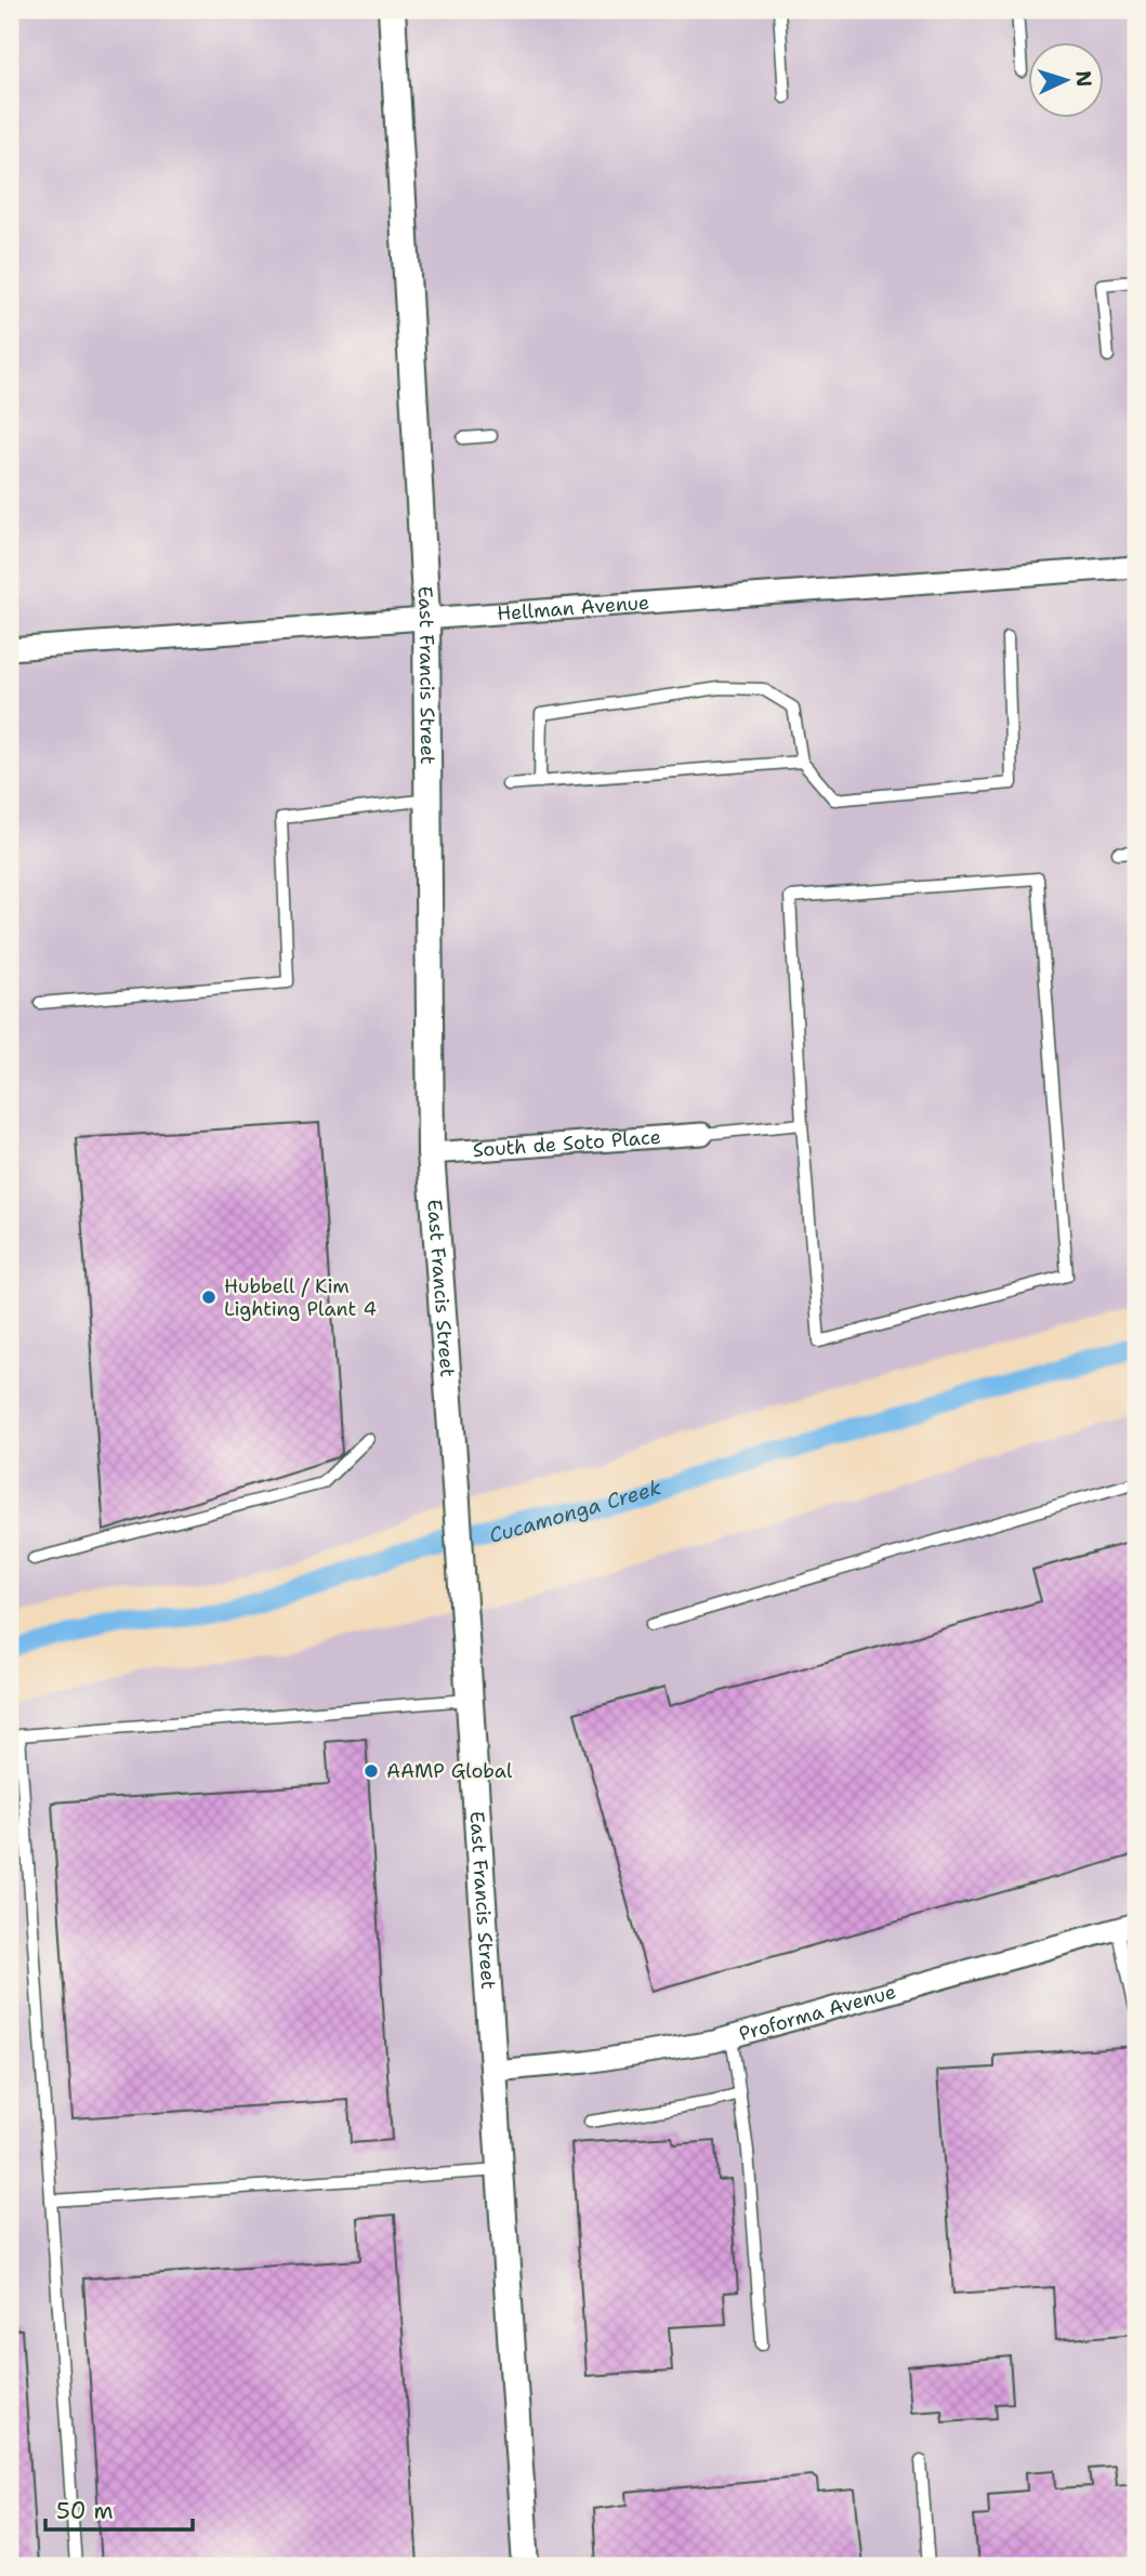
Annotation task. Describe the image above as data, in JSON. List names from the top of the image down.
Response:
{
  "streets": {
    "street": [
      "Hellman Avenue",
      "East Francis Street",
      "South de Soto Place",
      "Proforma Avenue"
    ]
  },
  "crossings": [
    ["Hellman Avenue", "East Francis Street"],
    ["East Francis Street", "South de Soto Place"],
    ["East Francis Street", "Proforma Avenue"]
  ],
  "water": ["Cucamonga Creek"],
  "places": ["Hubbell / Kim Lighting Plant 4", "AAMP Global"],
  "scale_bar": "50 m",
  "north": "right"
}
